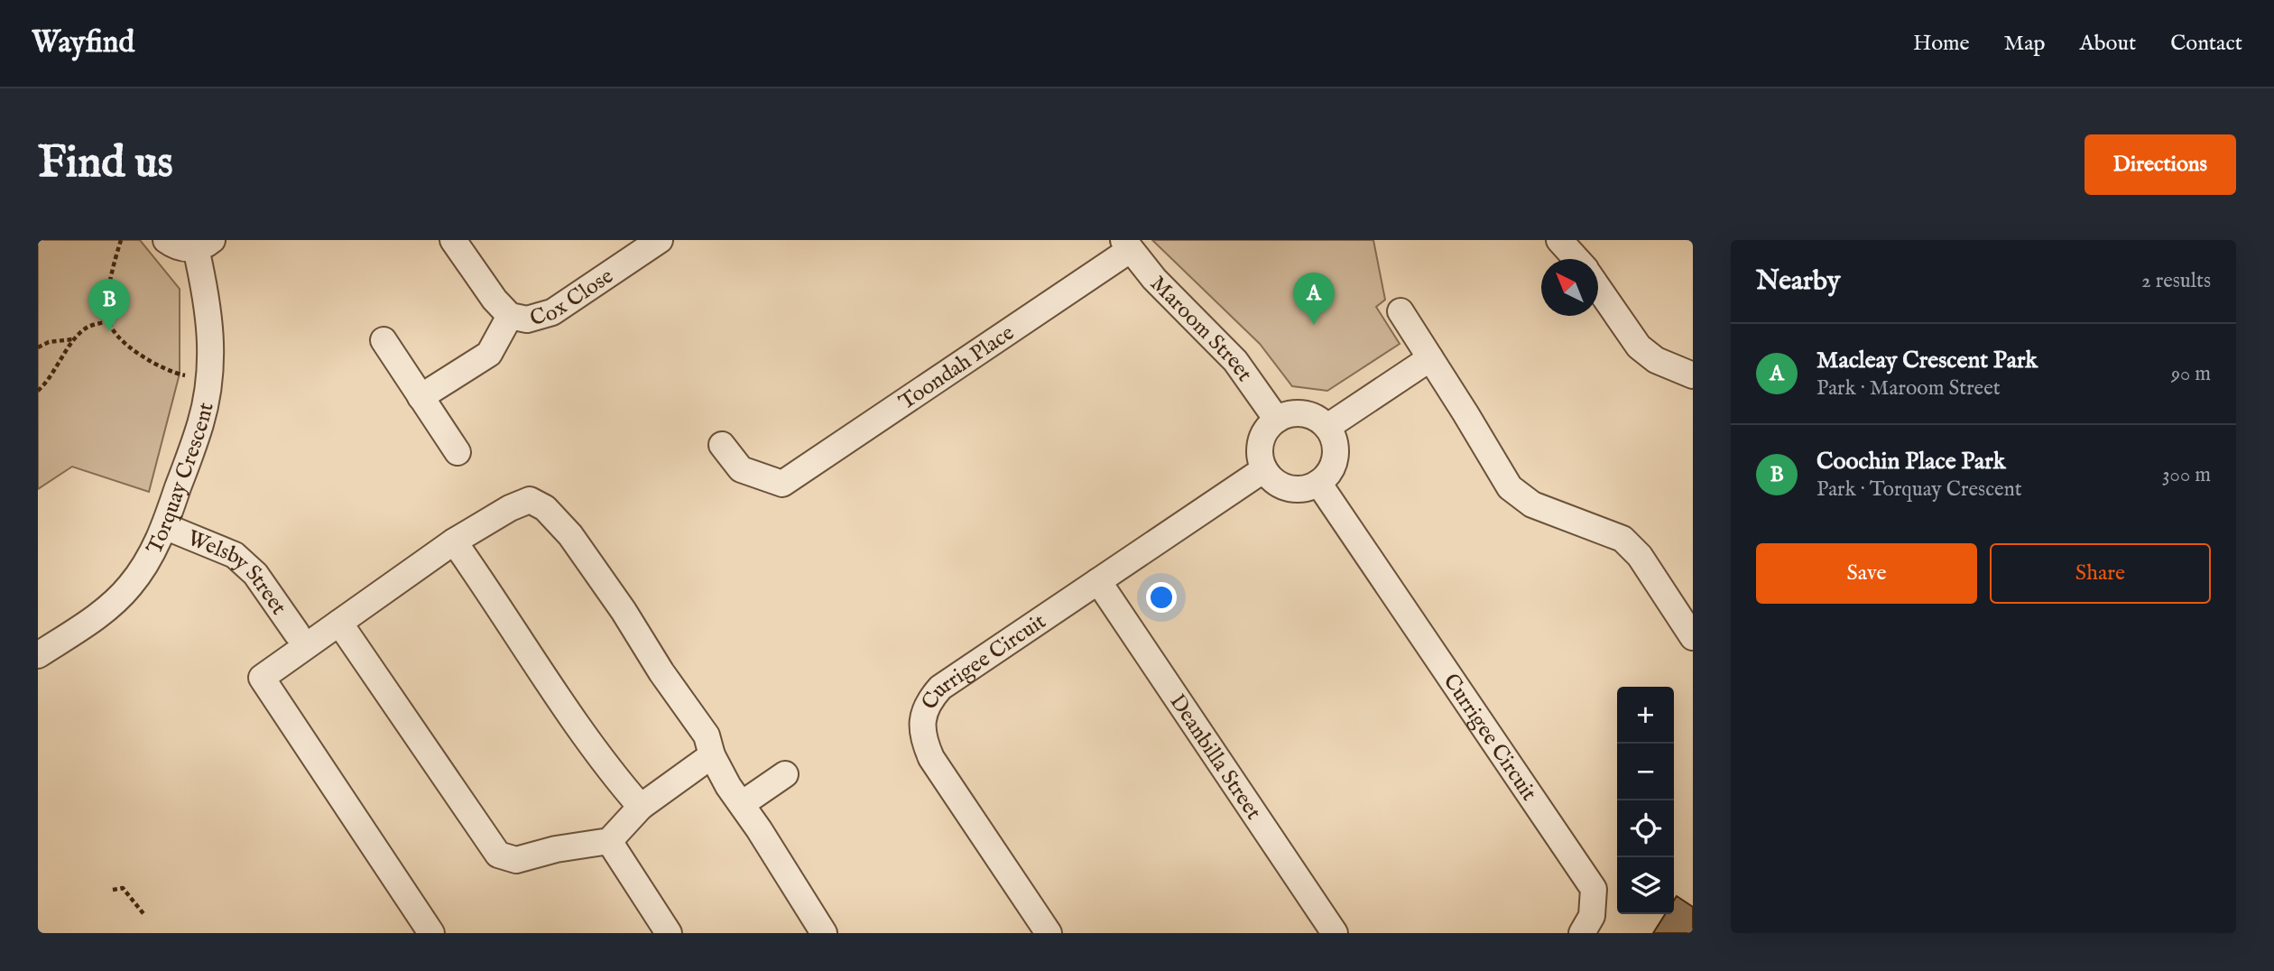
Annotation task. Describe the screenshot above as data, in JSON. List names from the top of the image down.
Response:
{
  "streets": {
    "street": [
      "Cox Close",
      "Maroom Street",
      "Toondah Place",
      "Torquay Crescent",
      "Welsby Street",
      "Currigee Circuit",
      "Deanbilla Street"
    ]
  },
  "crossings": [
    ["Maroom Street", "Toondah Place"],
    ["Maroom Street", "Currigee Circuit"],
    ["Torquay Crescent", "Welsby Street"],
    ["Currigee Circuit", "Deanbilla Street"]
  ],
  "north": "top left",
  "page": {
    "header": "Wayfind",
    "nav": [
      "Home",
      "Map",
      "About",
      "Contact"
    ],
    "buttons": [
      "Directions",
      ["Save", "Share"]
    ],
    "title": "Find us",
    "heading": ["Nearby", "2 results"],
    "pins": ["A", "B"],
    "list": [
      {
        "mark": "A",
        "name": "Macleay Crescent Park",
        "note": "Park · Maroom Street",
        "value": "90 m"
      },
      {
        "mark": "B",
        "name": "Coochin Place Park",
        "note": "Park · Torquay Crescent",
        "value": "300 m"
      }
    ],
    "map_buttons": ["+", "−"]
  }
}
